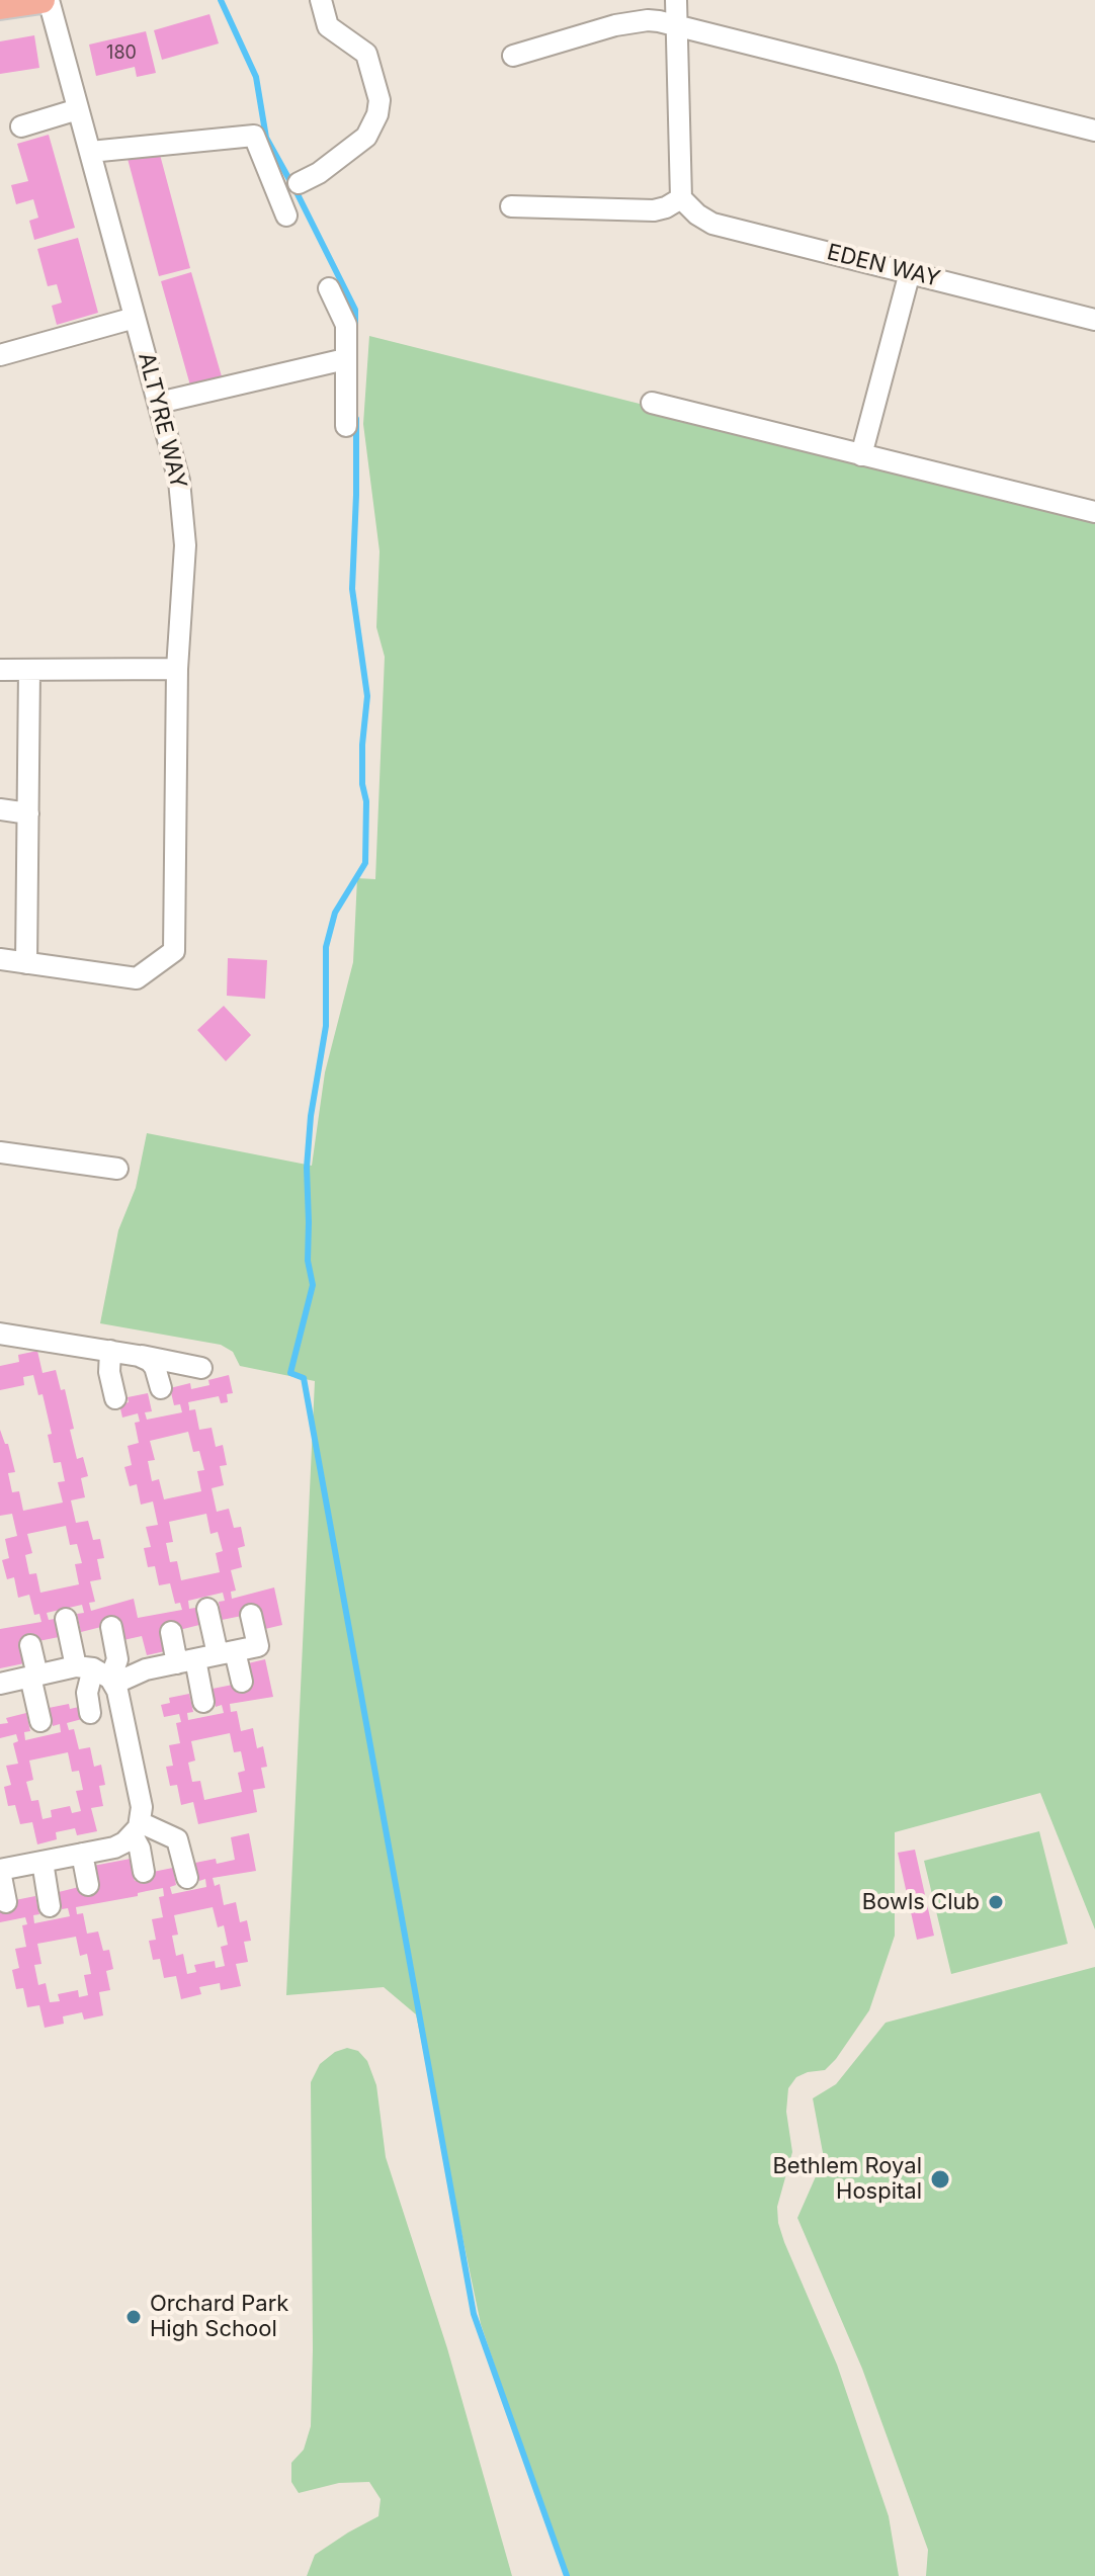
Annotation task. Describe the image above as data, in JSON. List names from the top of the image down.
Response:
{
  "streets": {
    "street": ["EDEN WAY", "ALTYRE WAY"]
  },
  "places": ["Bowls Club", "Bethlem Royal Hospital", "Orchard Park High School"],
  "house_numbers": ["180"]
}
